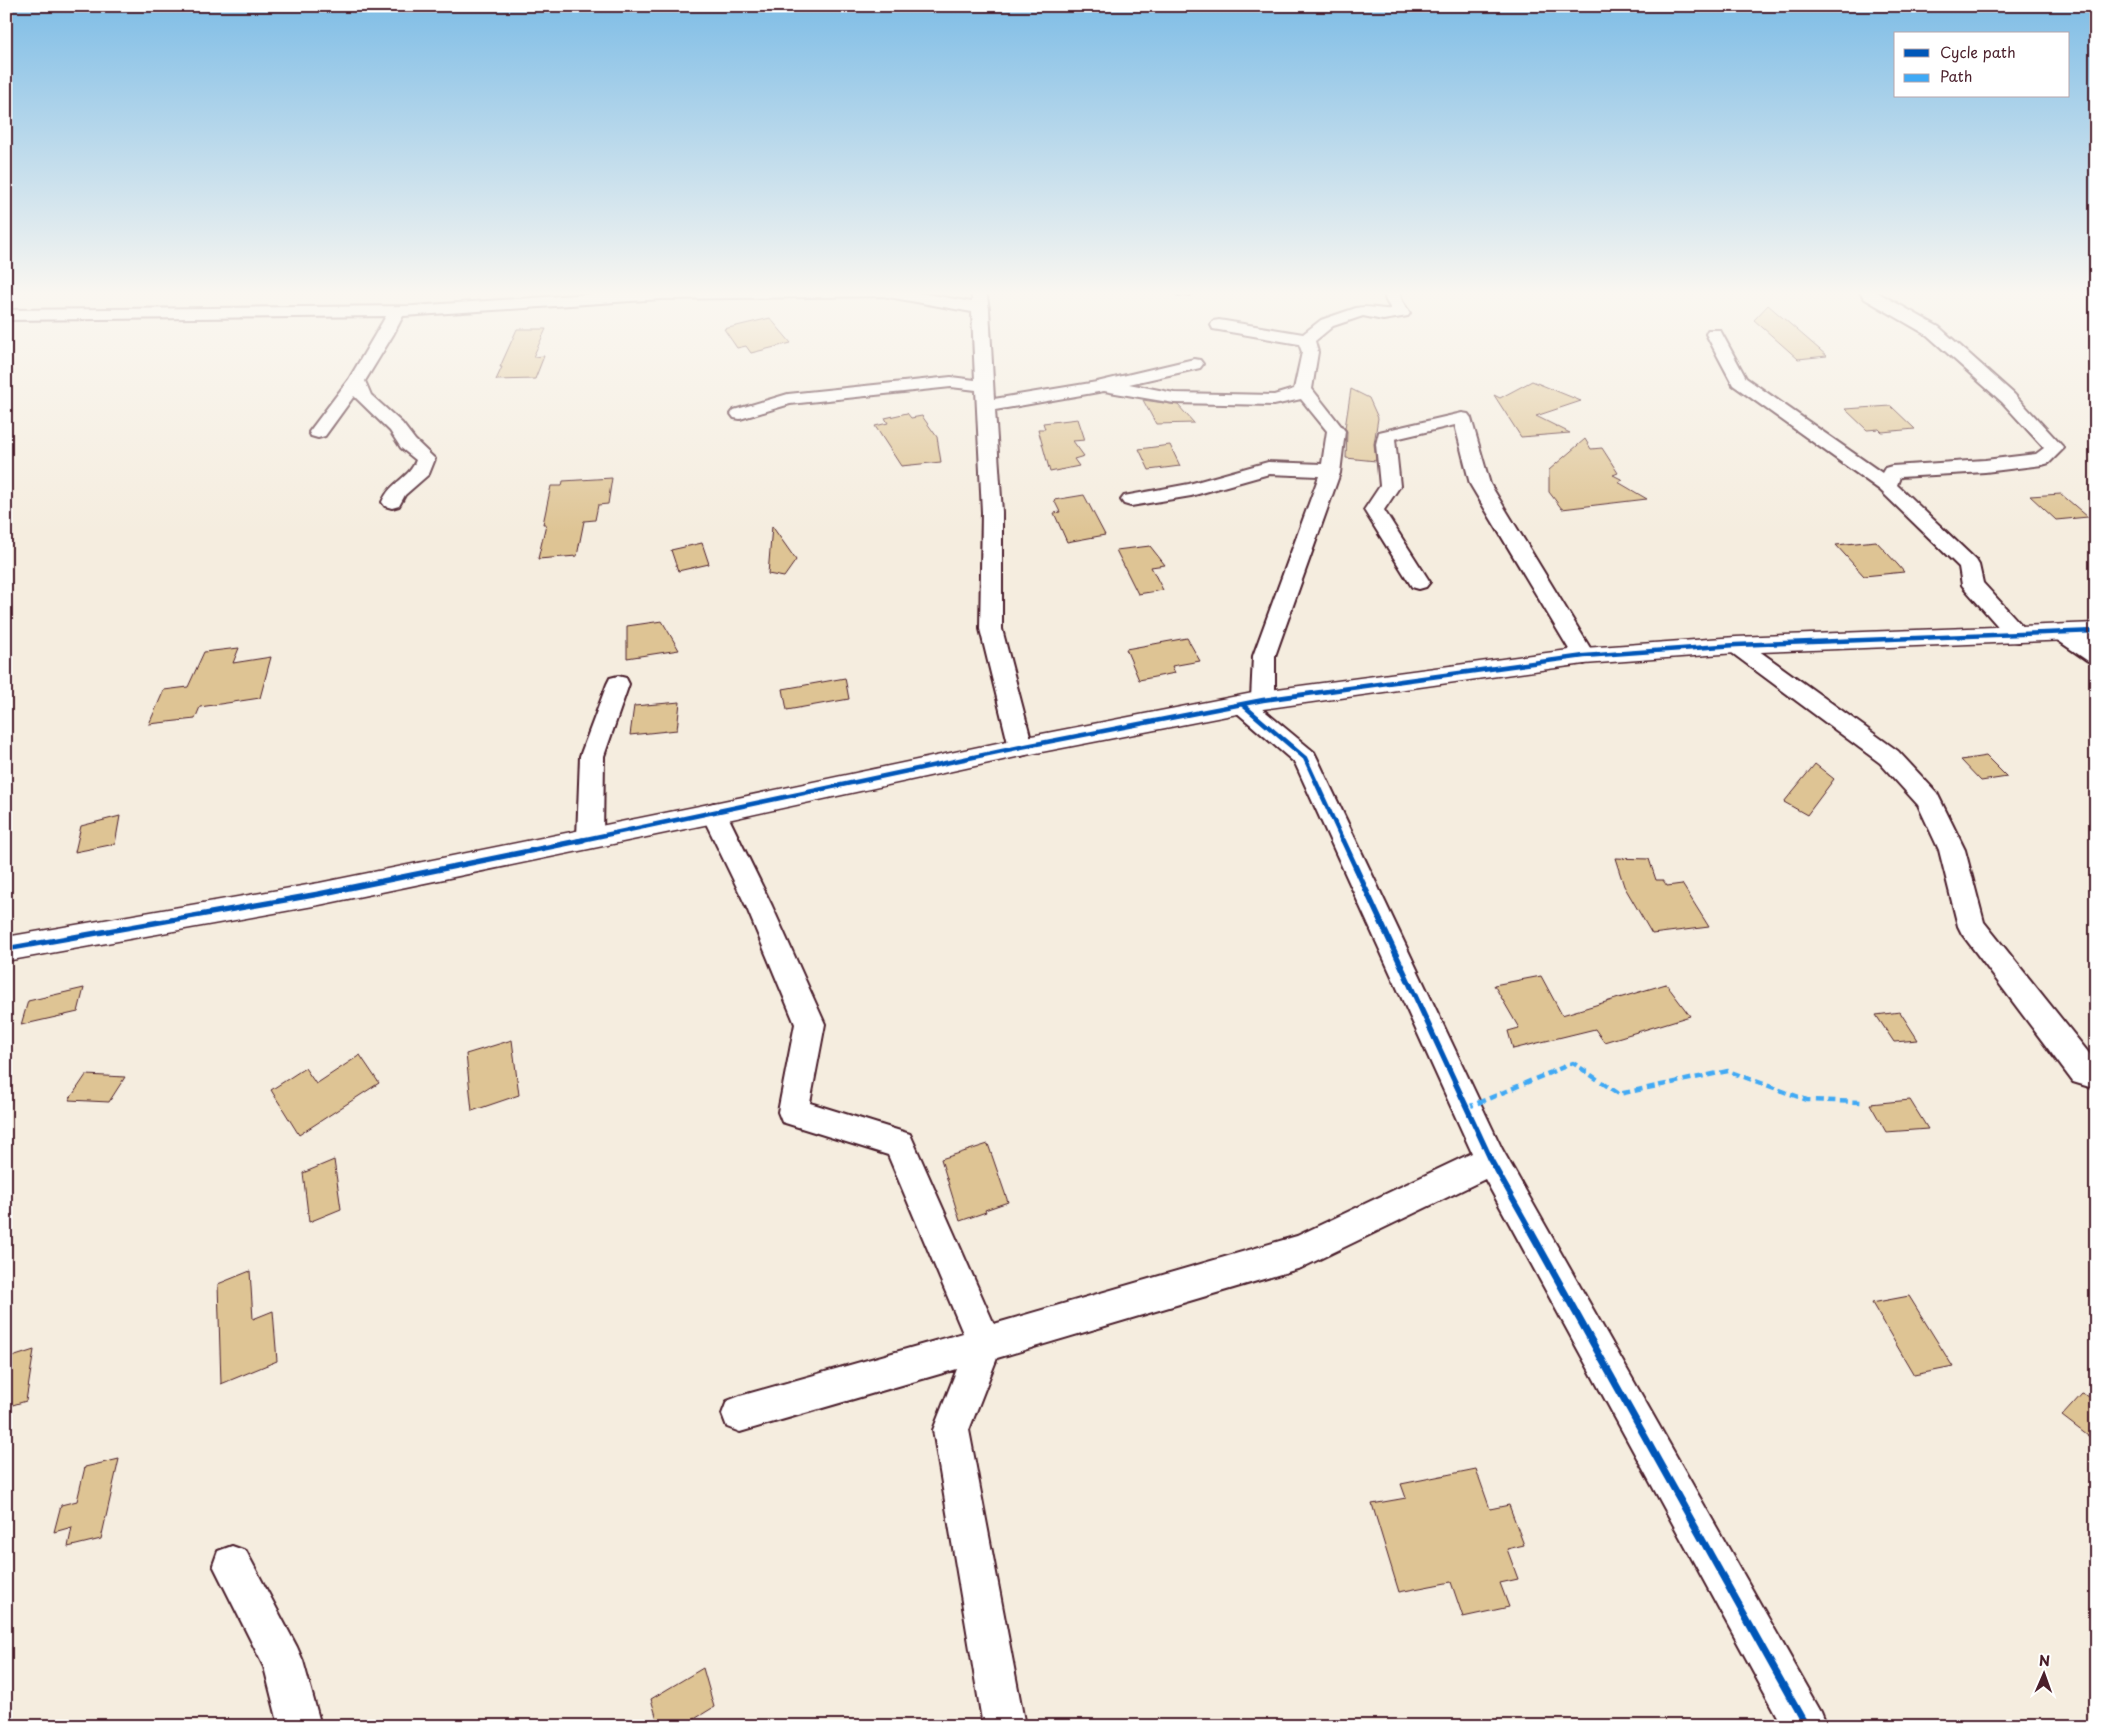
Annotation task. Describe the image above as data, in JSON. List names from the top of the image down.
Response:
{
  "legend": ["Cycle path", "Path"],
  "north": "top"
}
